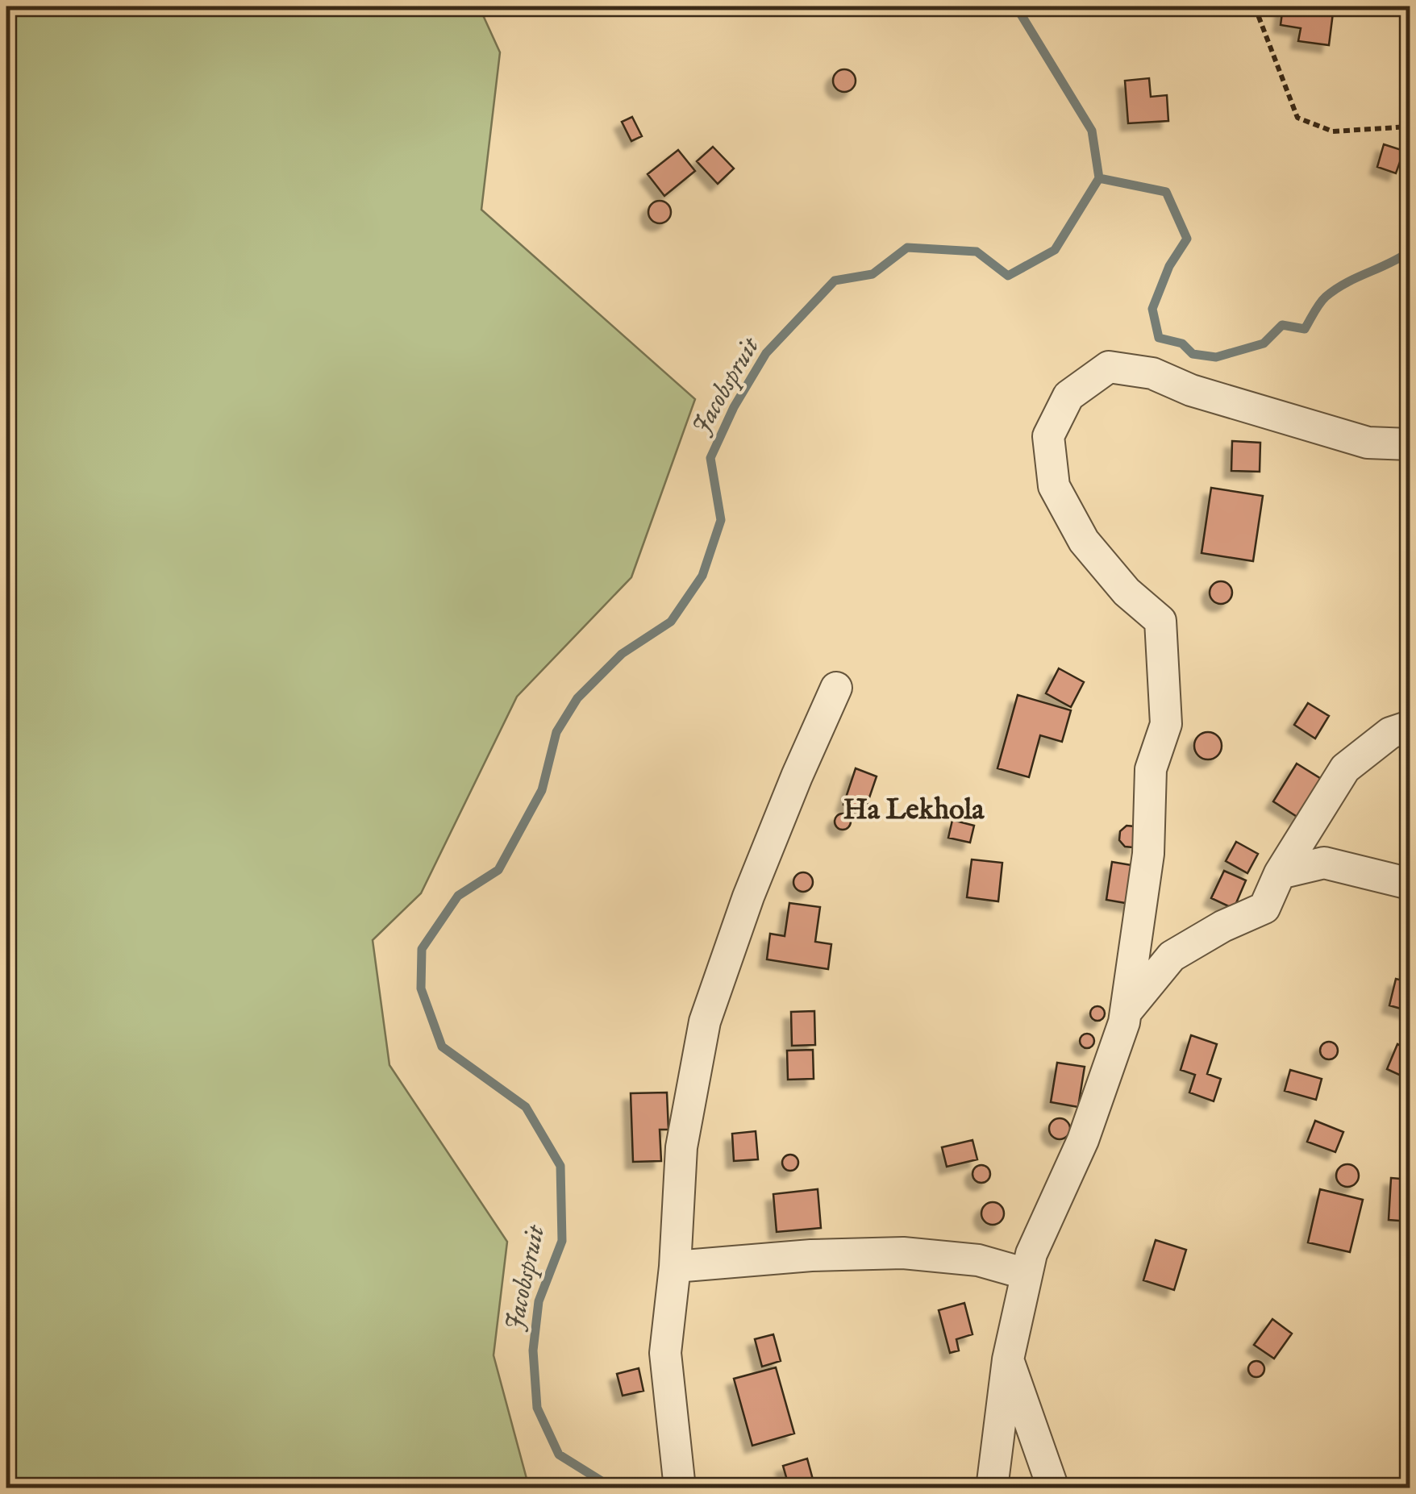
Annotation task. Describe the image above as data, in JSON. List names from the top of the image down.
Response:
{
  "districts": ["Ha Lekhola"],
  "water": ["Jacobspruit"]
}
